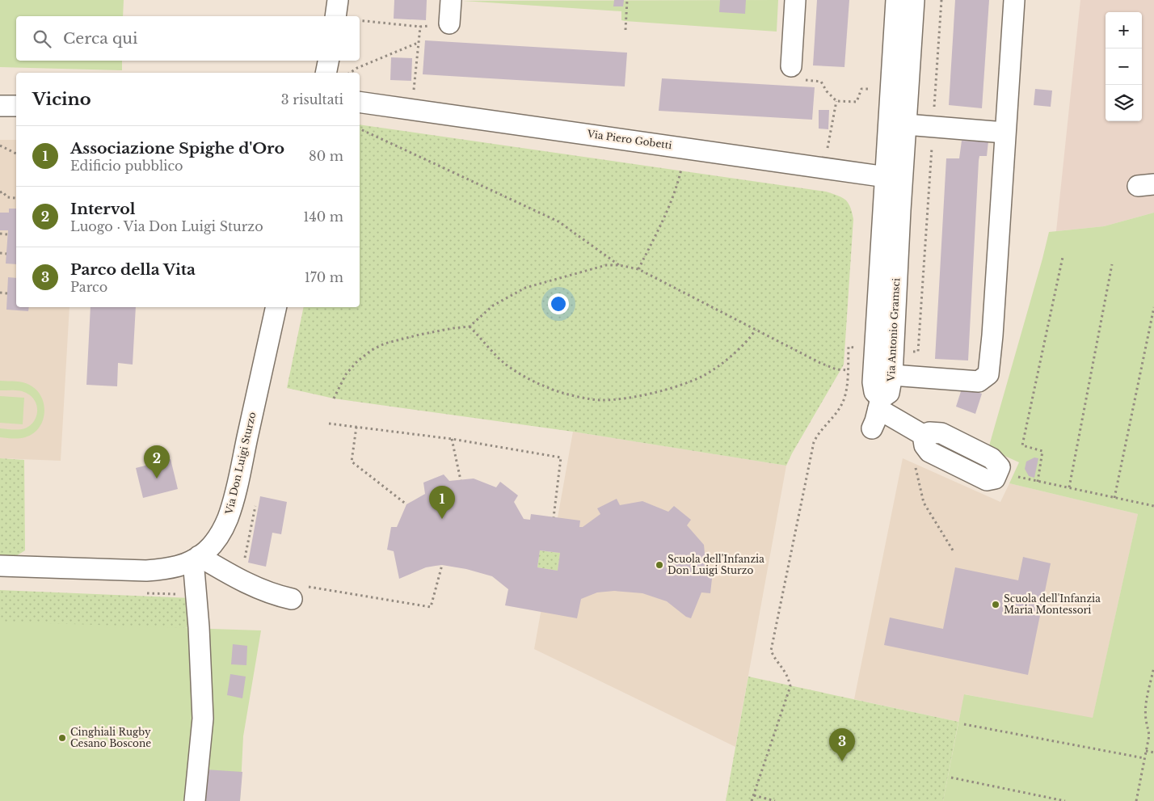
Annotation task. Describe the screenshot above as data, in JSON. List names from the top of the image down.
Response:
{
  "streets": {
    "street": ["Via Piero Gobetti", "Via Antonio Gramsci", "Via Don Luigi Sturzo"]
  },
  "crossings": [
    ["Via Piero Gobetti", "Via Antonio Gramsci"]
  ],
  "places": ["Scuola dell'Infanzia Don Luigi Sturzo", "Scuola dell'Infanzia Maria Montessori", "Cinghiali Rugby Cesano Boscone"],
  "page": {
    "map_buttons": ["+", "−"],
    "search": "Cerca qui",
    "heading": ["Vicino", "3 risultati"],
    "list": [
      {
        "mark": "1",
        "name": "Associazione Spighe d'Oro",
        "note": "Edificio pubblico",
        "value": "80 m"
      },
      {
        "mark": "2",
        "name": "Intervol",
        "note": "Luogo · Via Don Luigi Sturzo",
        "value": "140 m"
      },
      {
        "mark": "3",
        "name": "Parco della Vita",
        "note": "Parco",
        "value": "170 m"
      }
    ],
    "pins": ["2", "1", "3"]
  }
}
